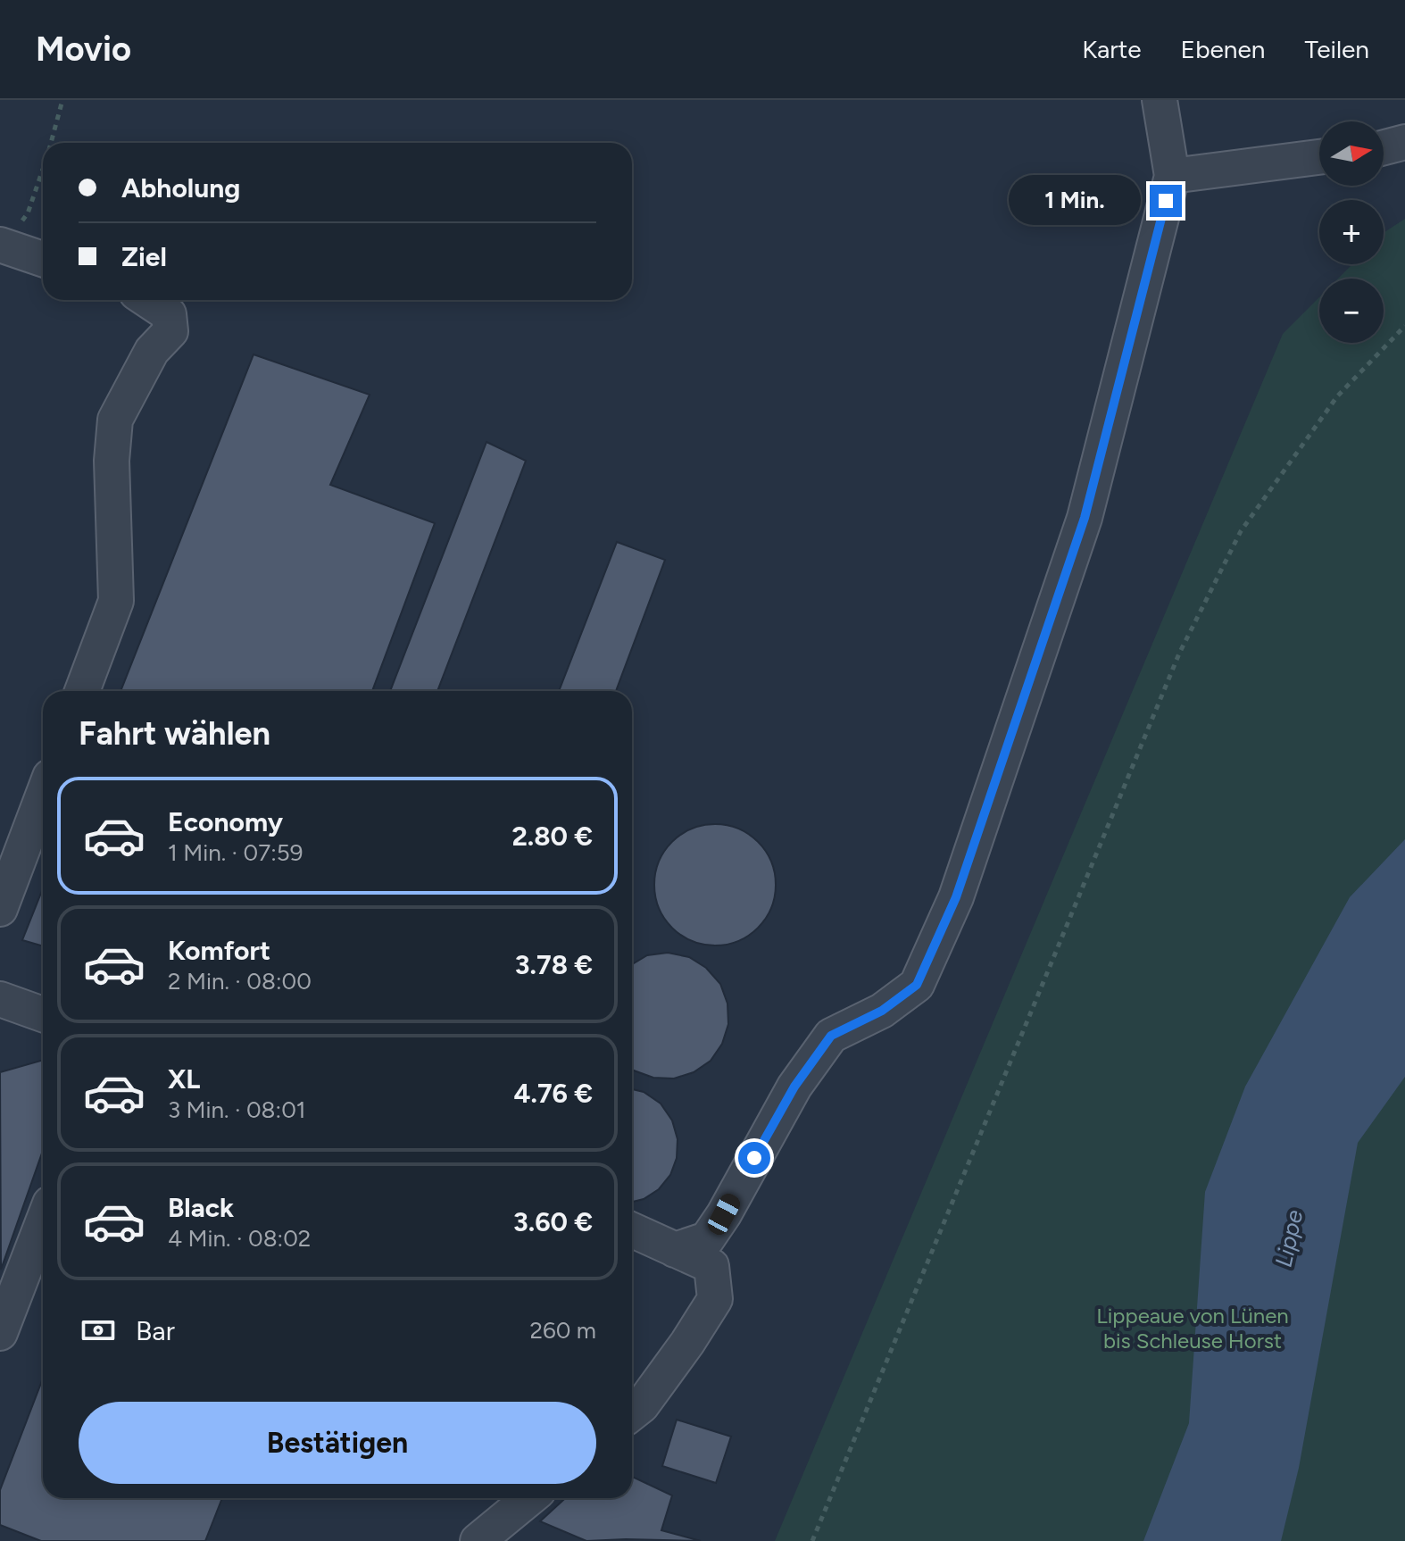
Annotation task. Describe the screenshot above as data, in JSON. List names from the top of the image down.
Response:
{
  "water": ["Lippe"],
  "parks": ["Lippeaue von Lünen bis Schleuse Horst"],
  "north": "right",
  "page": {
    "header": "Movio",
    "nav": ["Karte", "Ebenen", "Teilen"],
    "map_buttons": ["+", "−"],
    "banner": ["Abholung", "Ziel"],
    "bubble": "1 Min.",
    "heading": "Fahrt wählen",
    "list": [
      {
        "name": "Economy",
        "note": "1 Min. · 07:59",
        "value": "2.80 €"
      },
      {
        "name": "Komfort",
        "note": "2 Min. · 08:00",
        "value": "3.78 €"
      },
      {
        "name": "XL",
        "note": "3 Min. · 08:01",
        "value": "4.76 €"
      },
      {
        "name": "Black",
        "note": "4 Min. · 08:02",
        "value": "3.60 €"
      }
    ],
    "pay": ["Bar", "260 m"],
    "buttons": "Bestätigen"
  }
}
